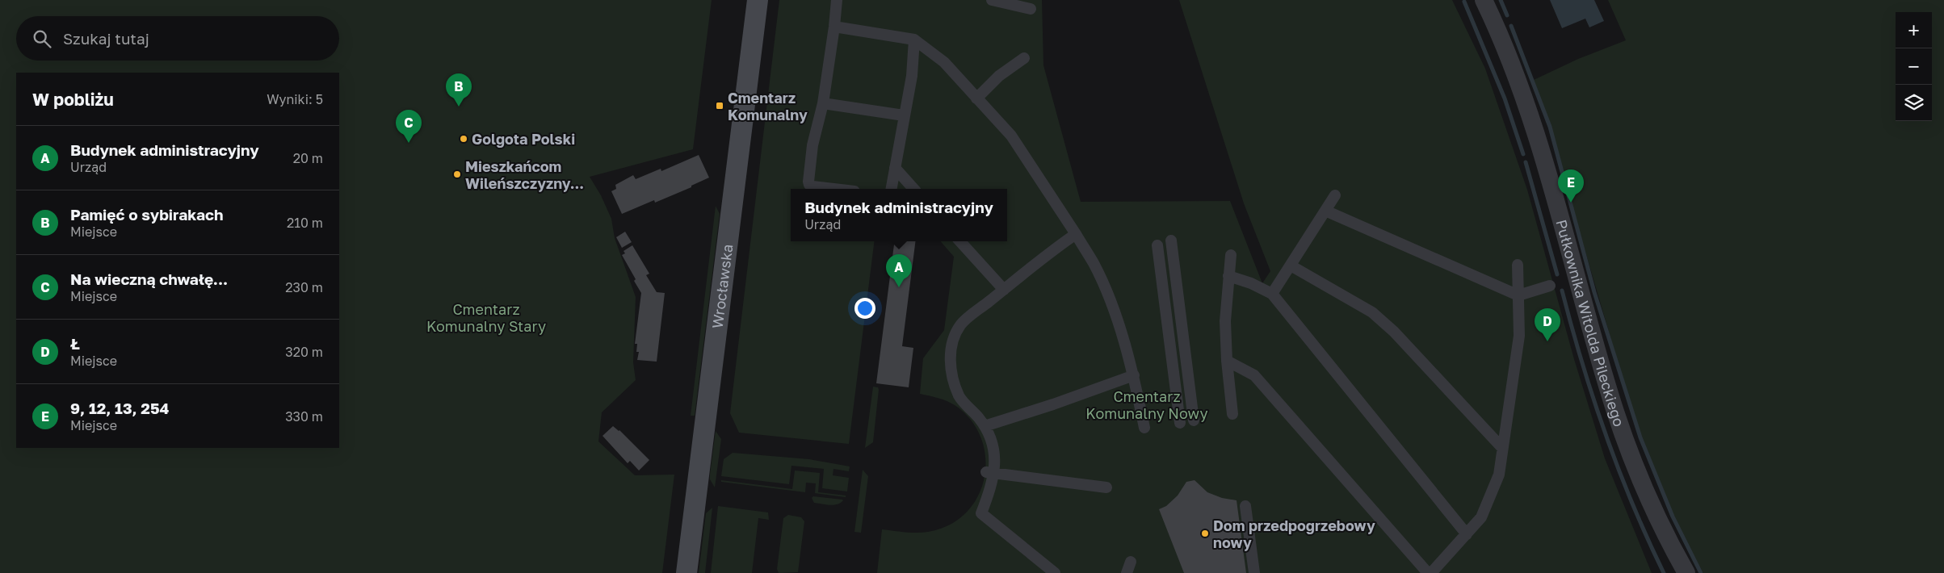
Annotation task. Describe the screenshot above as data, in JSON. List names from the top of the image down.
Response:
{
  "streets": {
    "main road": ["Wrocławska"],
    "street": ["Pułkownika Witolda Pileckiego"]
  },
  "parks": ["Cmentarz Komunalny Stary", "Cmentarz Komunalny Nowy"],
  "places": {
    "transit": ["Cmentarz Komunalny"],
    "other": ["Golgota Polski", "Mieszkańcom Wileńszczyzny...", "Dom przedpogrzebowy nowy"]
  },
  "page": {
    "map_buttons": ["+", "−"],
    "search": "Szukaj tutaj",
    "heading": ["W pobliżu", "Wyniki: 5"],
    "pins": [
      "B",
      "C",
      "E",
      "A",
      "D"
    ],
    "list": [
      {
        "mark": "A",
        "name": "Budynek administracyjny",
        "note": "Urząd",
        "value": "20 m"
      },
      {
        "mark": "B",
        "name": "Pamięć o sybirakach",
        "note": "Miejsce",
        "value": "210 m"
      },
      {
        "mark": "C",
        "name": "Na wieczną chwałę...",
        "note": "Miejsce",
        "value": "230 m"
      },
      {
        "mark": "D",
        "name": "Ł",
        "note": "Miejsce",
        "value": "320 m"
      },
      {
        "mark": "E",
        "name": "9, 12, 13, 254",
        "note": "Miejsce",
        "value": "330 m"
      }
    ],
    "popup": ["Budynek administracyjny", "Urząd"]
  }
}
